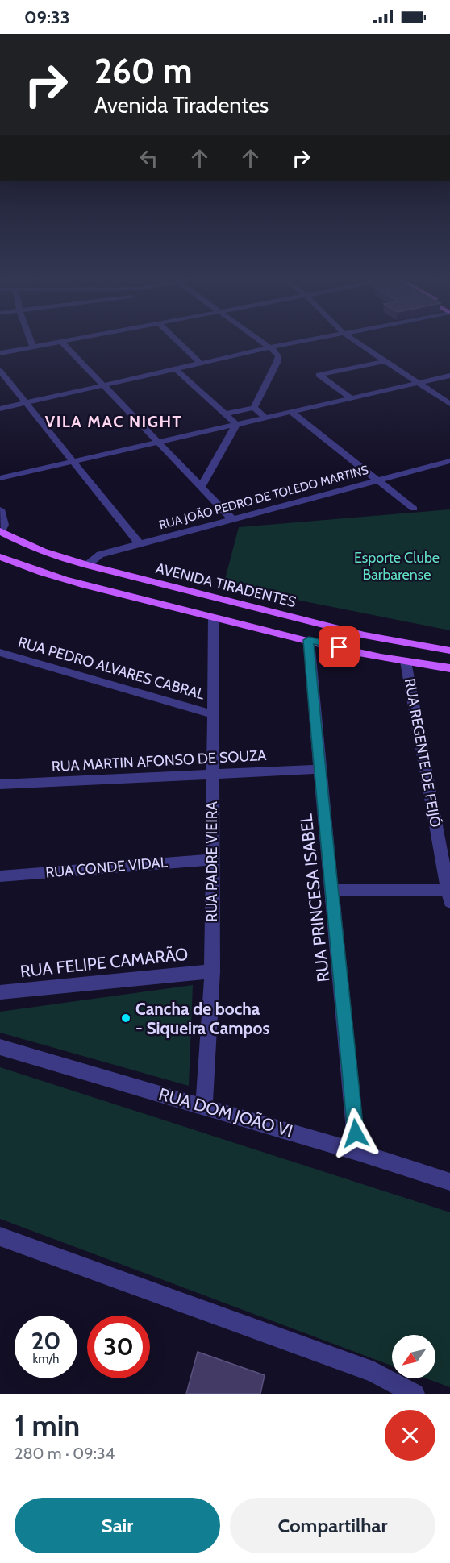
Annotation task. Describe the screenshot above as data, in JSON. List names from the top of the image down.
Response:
{
  "streets": {
    "main road": ["AVENIDA TIRADENTES"],
    "street": [
      "RUA JOÃO PEDRO DE TOLEDO MARTINS",
      "RUA PEDRO ALVARES CABRAL",
      "RUA REGENTE DE FEIJÓ",
      "RUA MARTIN AFONSO DE SOUZA",
      "RUA PADRE VIEIRA",
      "RUA CONDE VIDAL",
      "RUA PRINCESA ISABEL",
      "RUA FELIPE CAMARÃO",
      "RUA DOM JOÃO VI"
    ]
  },
  "crossings": [
    ["RUA JOÃO PEDRO DE TOLEDO MARTINS", "AVENIDA TIRADENTES"],
    ["RUA PEDRO ALVARES CABRAL", "RUA PADRE VIEIRA"],
    ["RUA MARTIN AFONSO DE SOUZA", "RUA PADRE VIEIRA"],
    ["RUA MARTIN AFONSO DE SOUZA", "RUA PRINCESA ISABEL"],
    ["RUA PADRE VIEIRA", "RUA CONDE VIDAL"],
    ["RUA PADRE VIEIRA", "RUA FELIPE CAMARÃO"],
    ["RUA PADRE VIEIRA", "RUA DOM JOÃO VI"],
    ["RUA PRINCESA ISABEL", "RUA DOM JOÃO VI"]
  ],
  "districts": ["VILA MAC NIGHT"],
  "parks": ["Esporte Clube Barbarense"],
  "places": ["Cancha de bocha - Siqueira Campos"],
  "north": "bottom left",
  "page": {
    "status": "09:33",
    "turn": ["260 m", "Avenida Tiradentes"],
    "speed": "20 km/h",
    "limit": "30",
    "heading": ["1 min", "280 m · 09:34"],
    "buttons": ["Sair", "Compartilhar"]
  }
}
